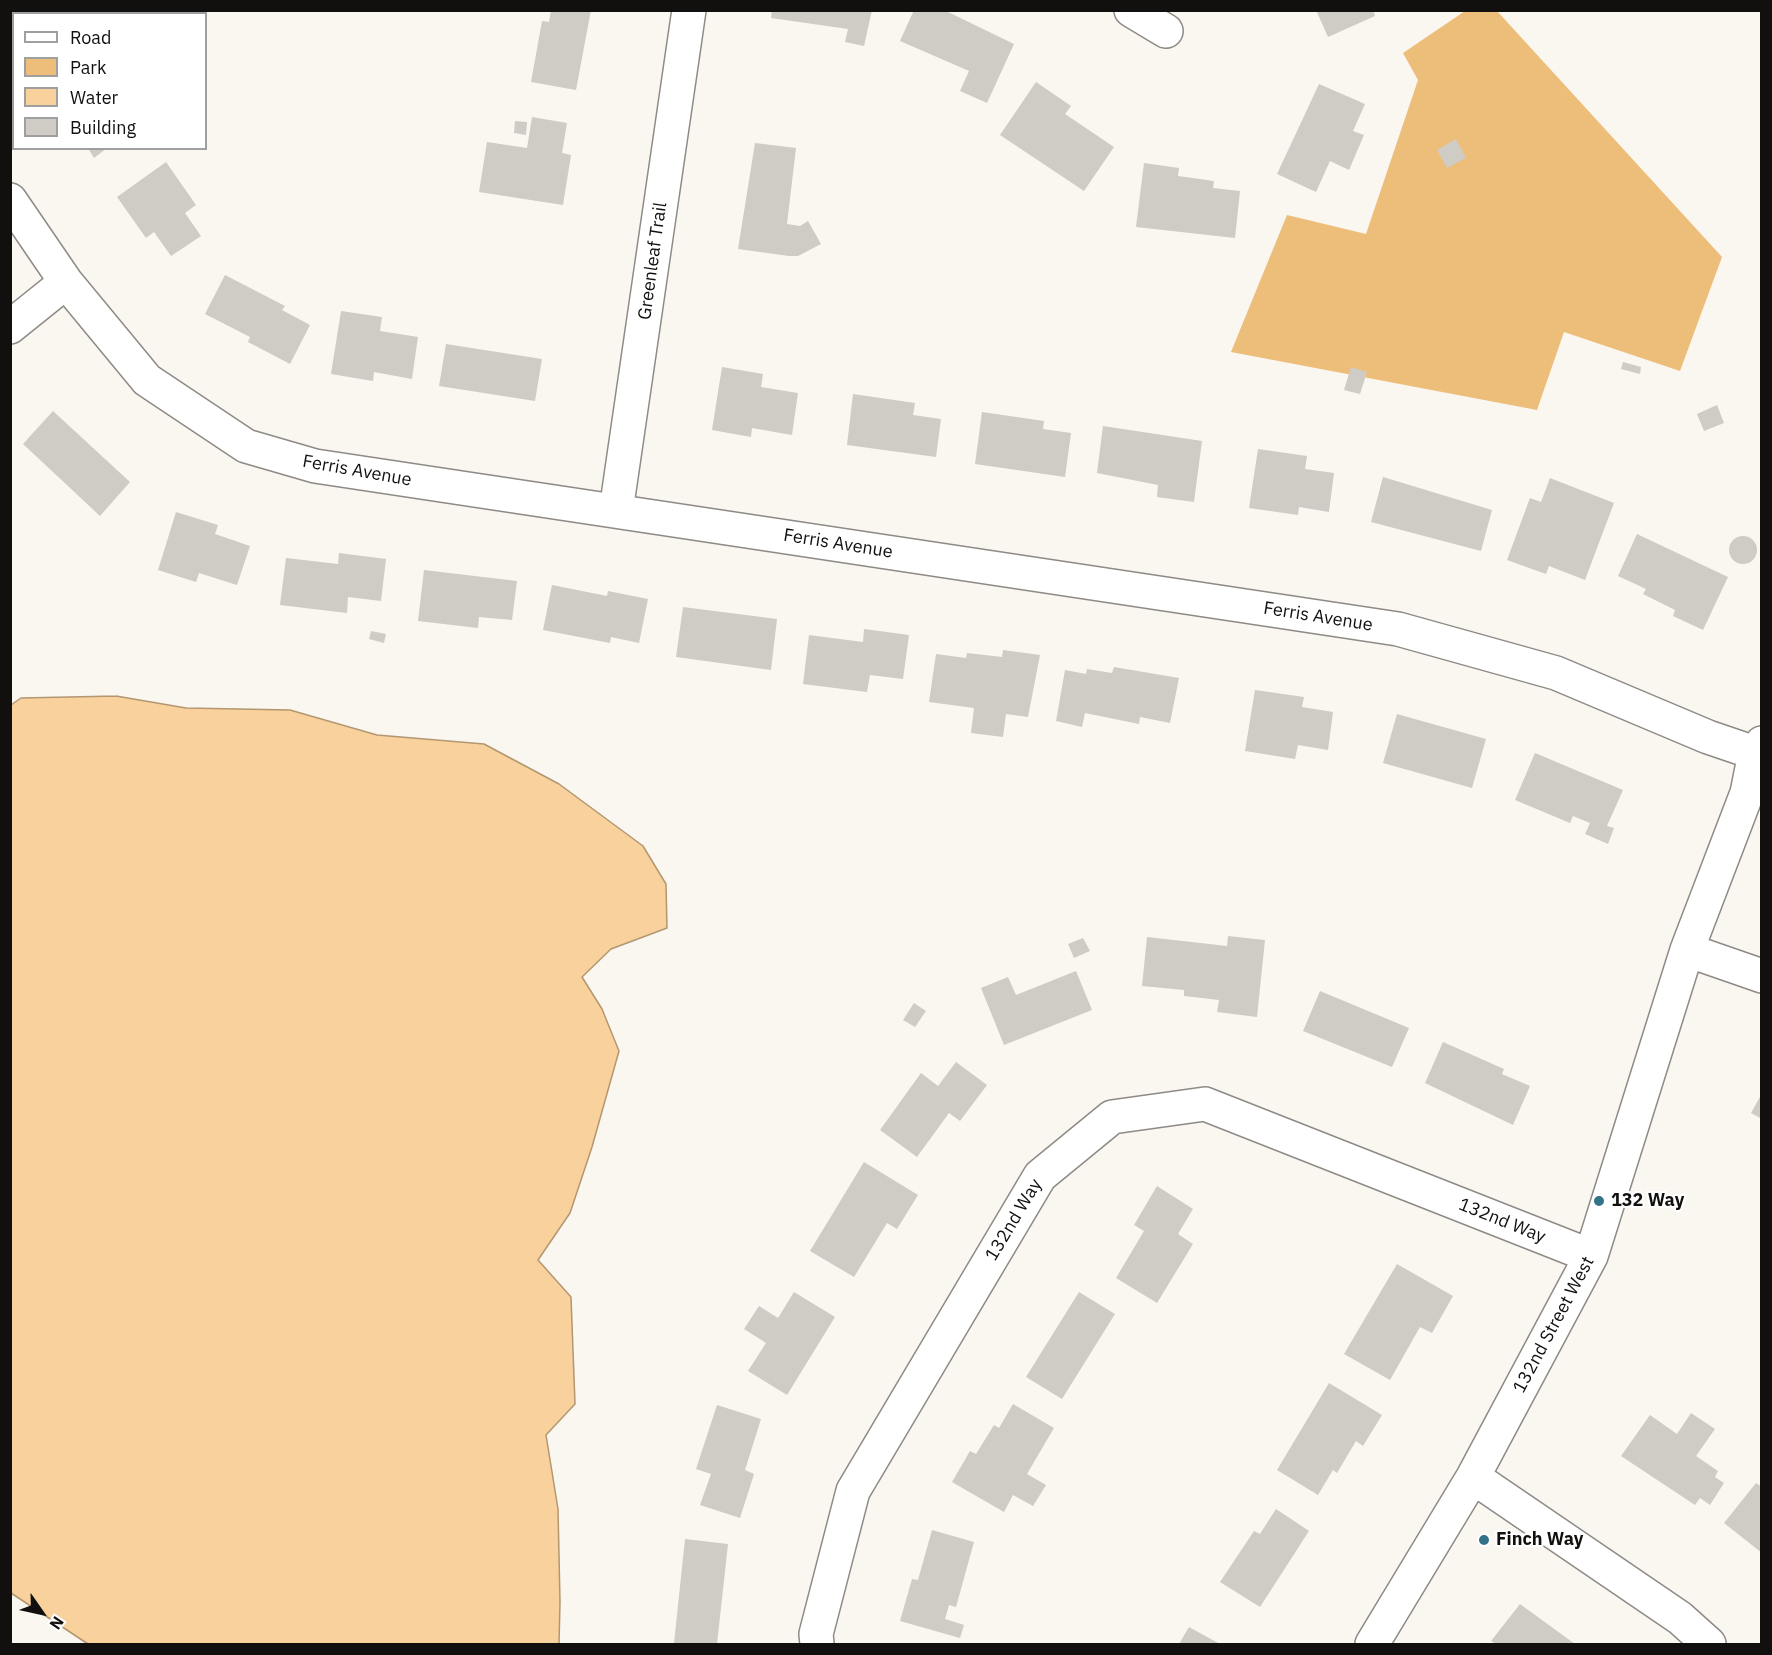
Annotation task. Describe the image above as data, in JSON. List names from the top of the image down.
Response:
{
  "streets": {
    "street": [
      "Greenleaf Trail",
      "Ferris Avenue",
      "132nd Way",
      "132nd Street West"
    ]
  },
  "crossings": [
    ["Greenleaf Trail", "Ferris Avenue"],
    ["Ferris Avenue", "132nd Street West"],
    ["132nd Way", "132nd Street West"]
  ],
  "places": ["132 Way", "Finch Way"],
  "legend": [
    "Road",
    "Park",
    "Water",
    "Building"
  ],
  "north": "bottom right"
}
